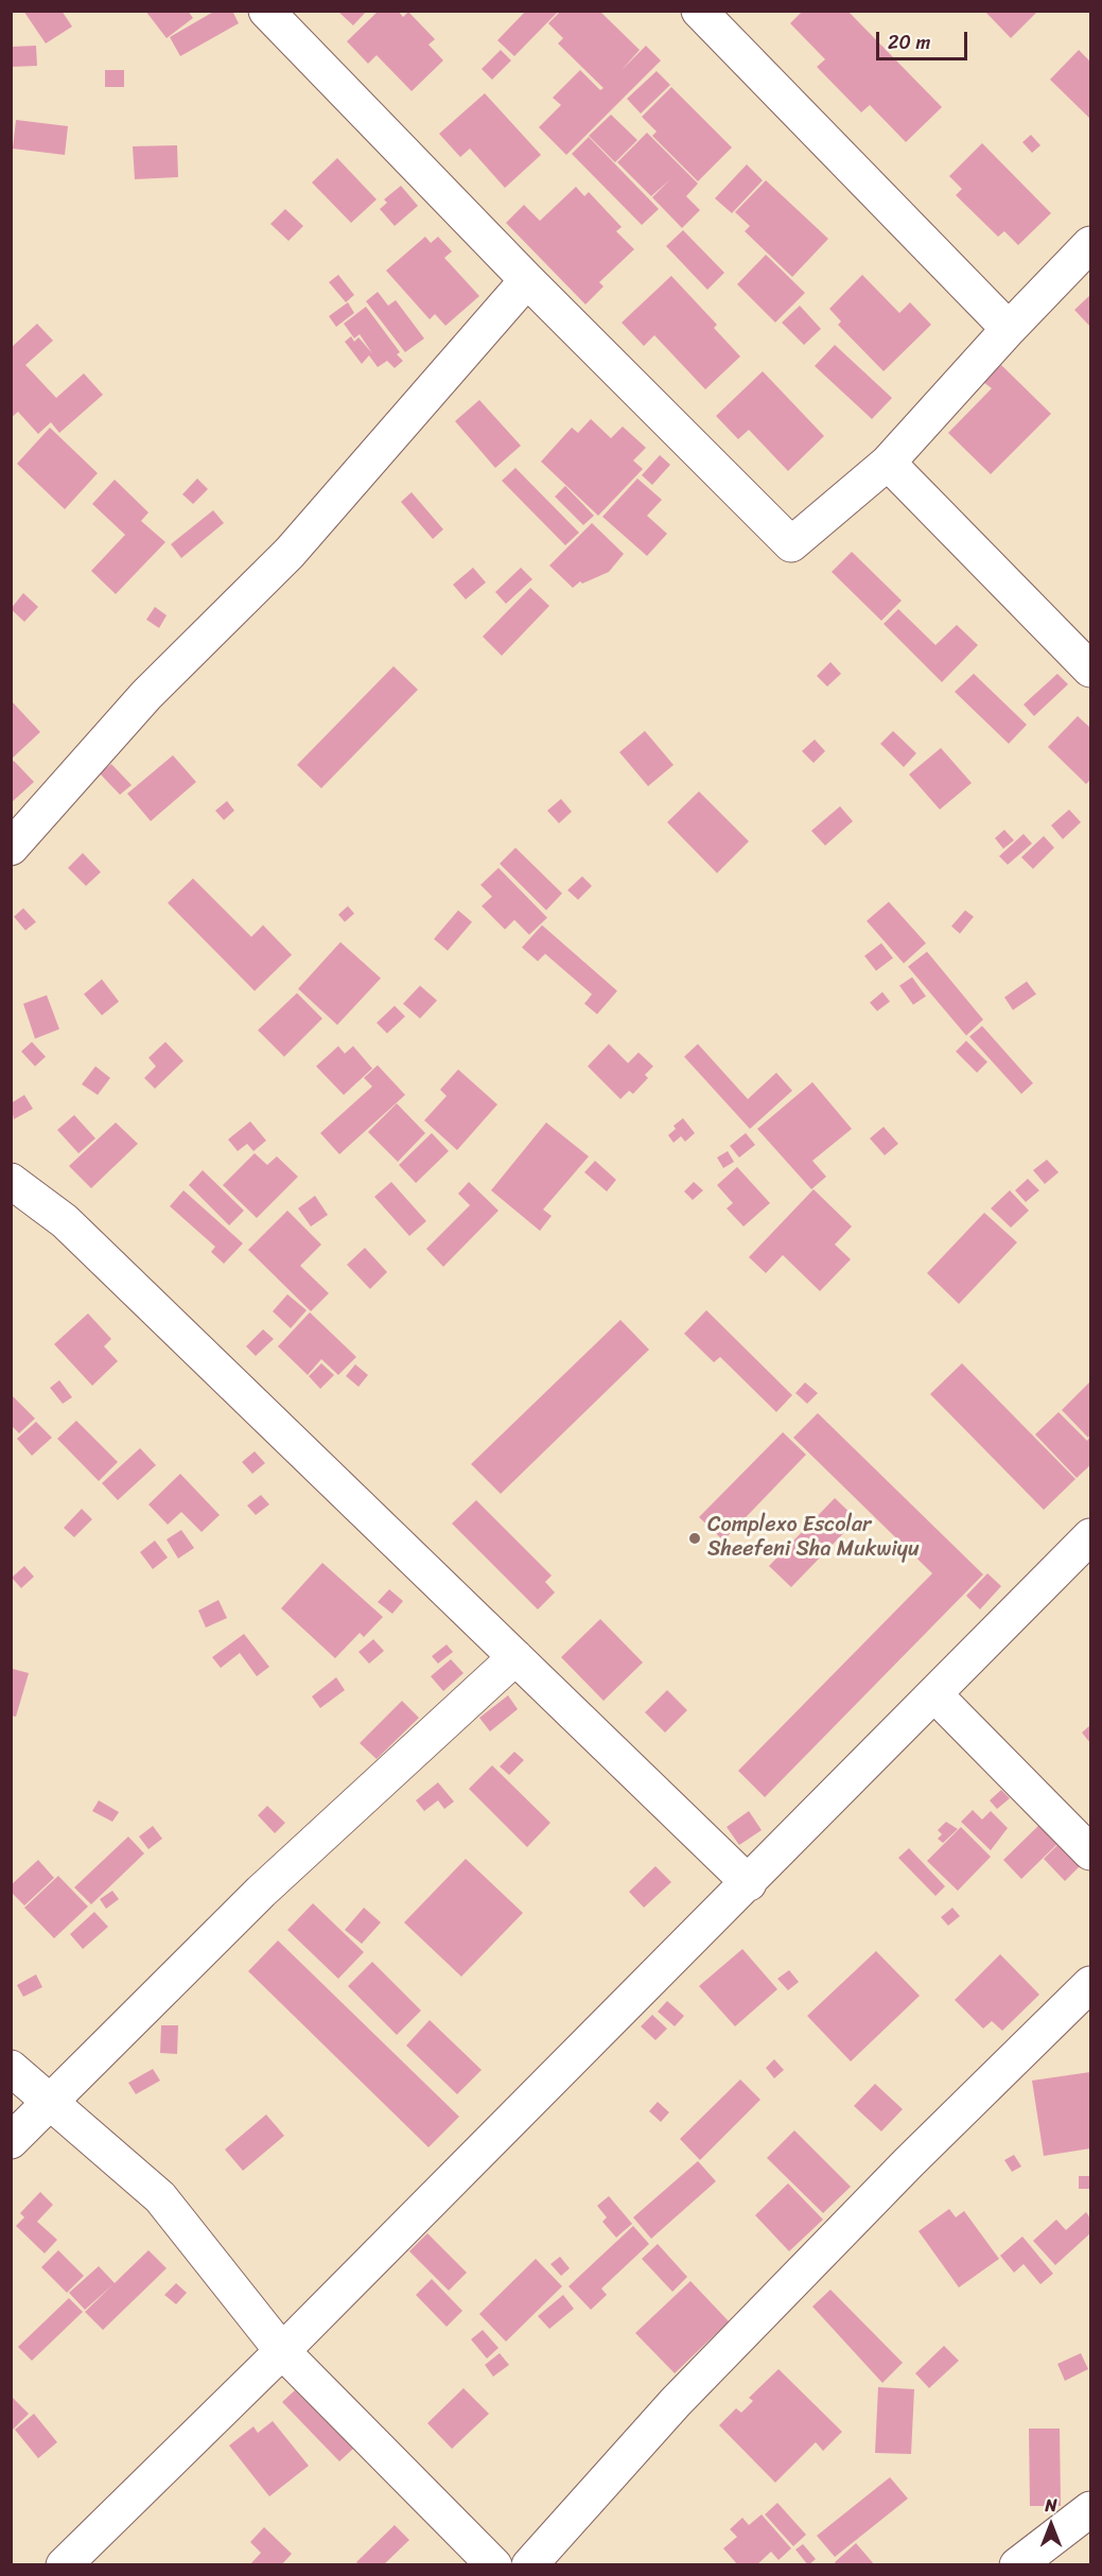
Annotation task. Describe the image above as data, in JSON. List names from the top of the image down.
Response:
{
  "places": ["Complexo Escolar Sheefeni Sha Mukwiyu"],
  "scale_bar": "20 m",
  "north": "top"
}
